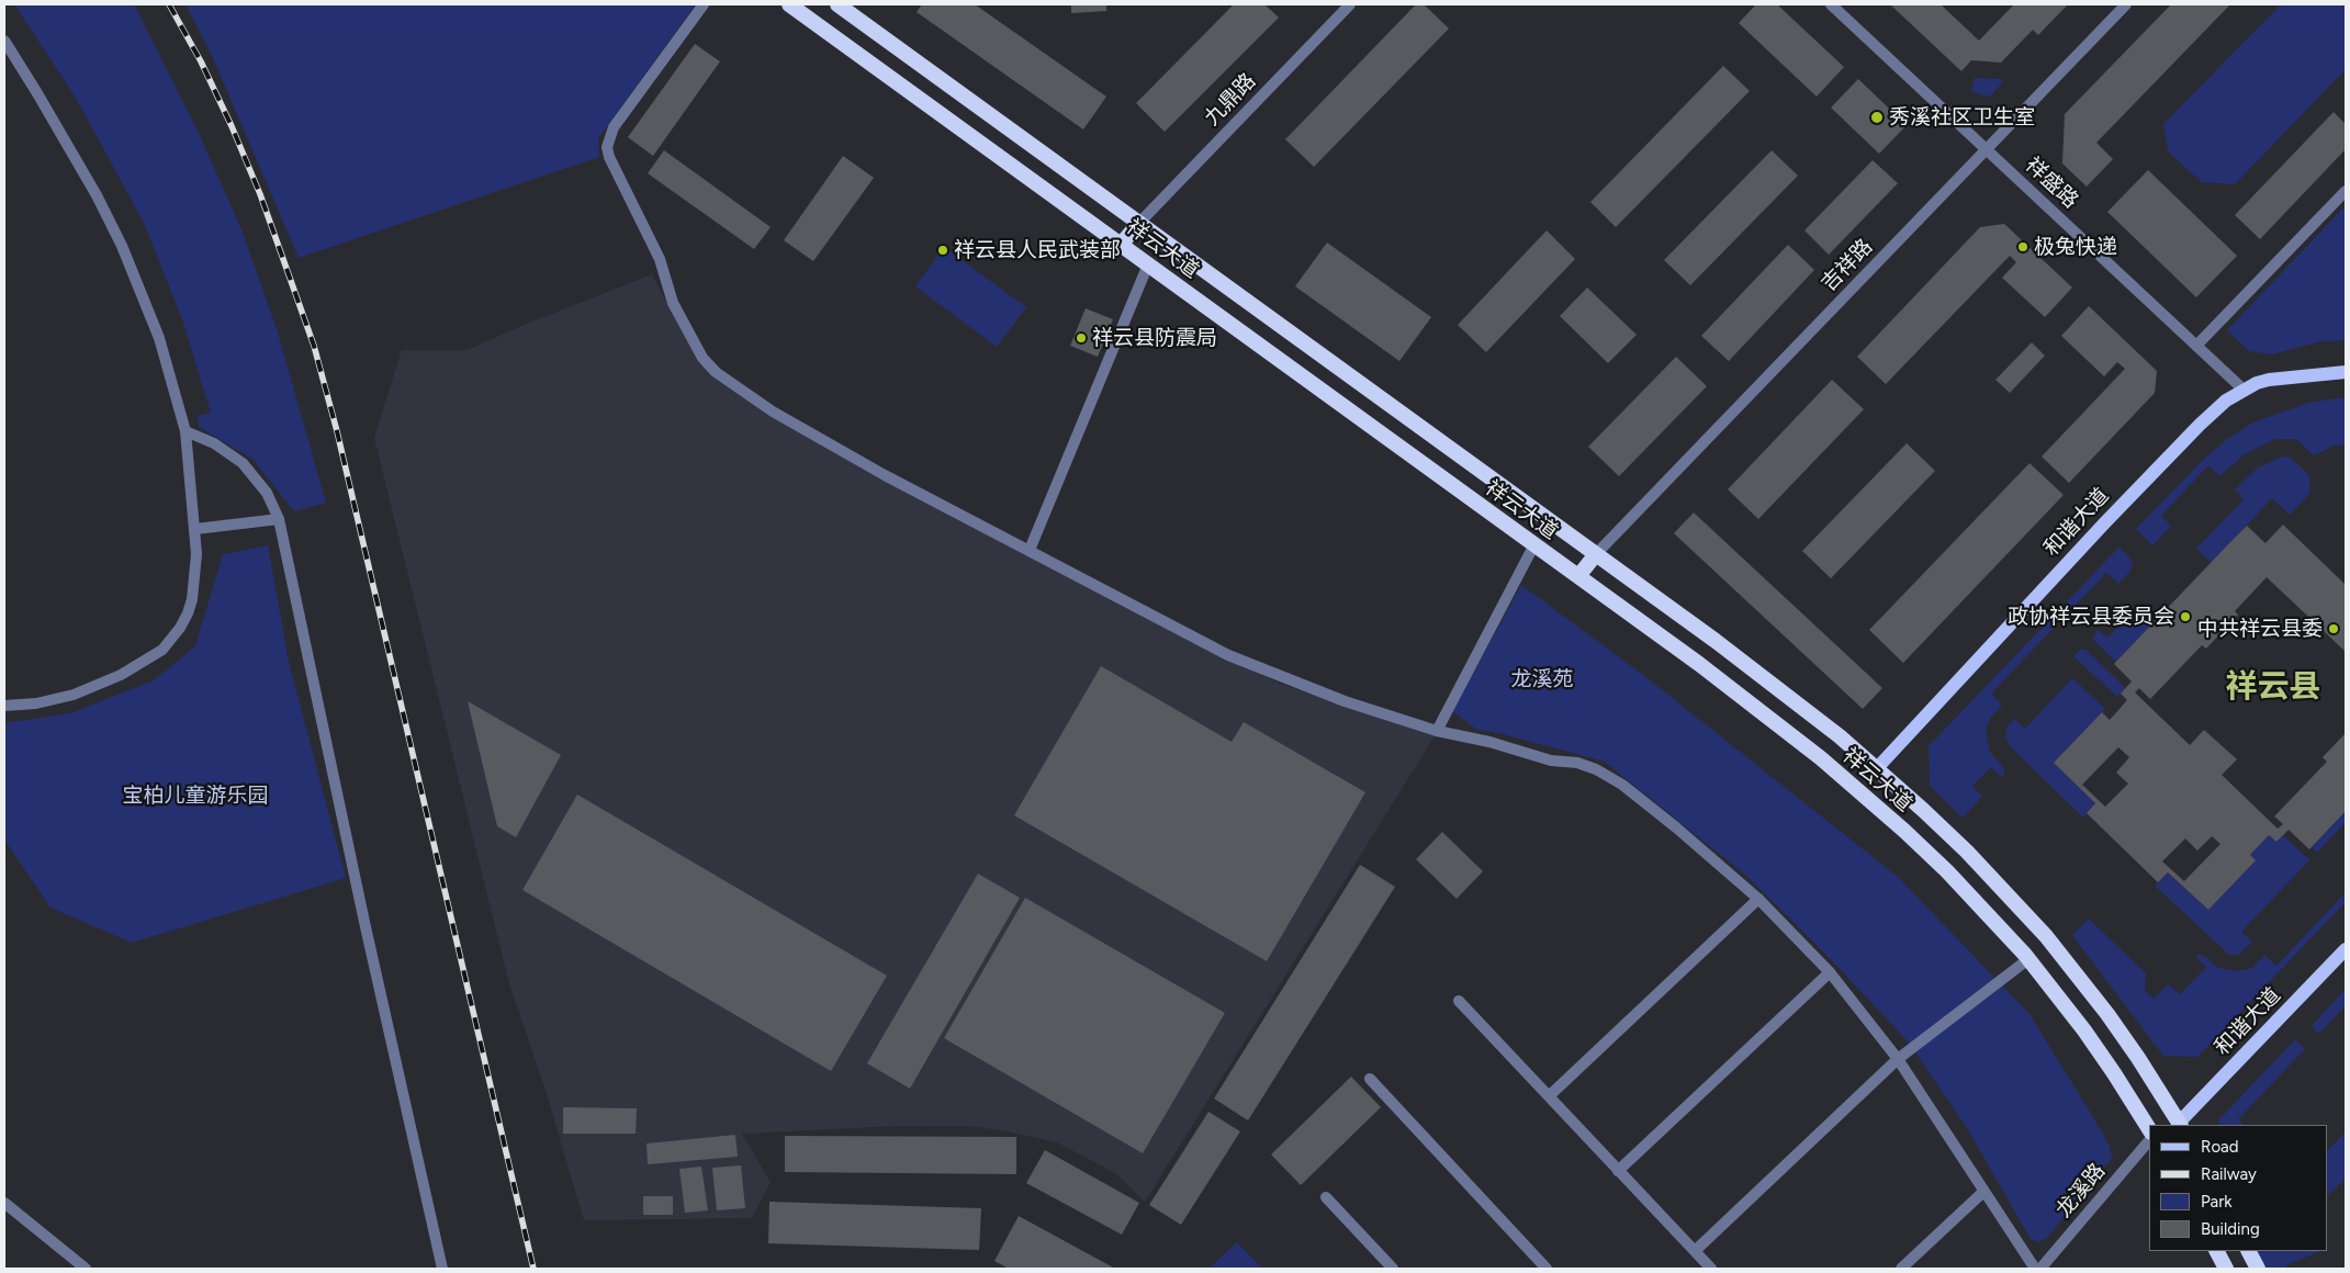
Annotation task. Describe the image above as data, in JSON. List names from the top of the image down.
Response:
{
  "streets": {
    "highway": ["祥云大道"],
    "main road": ["和谐大道"],
    "street": [
      "九鼎路",
      "祥盛路",
      "吉祥路",
      "龙溪路"
    ]
  },
  "crossings": [
    ["九鼎路", "祥云大道"],
    ["祥盛路", "吉祥路"],
    ["祥盛路", "和谐大道"],
    ["祥云大道", "吉祥路"],
    ["祥云大道", "和谐大道"]
  ],
  "districts": ["祥云县"],
  "parks": ["龙溪苑", "宝柏儿童游乐园"],
  "places": [
    "秀溪社区卫生室",
    "极兔快递",
    "祥云县人民武装部",
    "祥云县防震局",
    "政协祥云县委员会",
    "中共祥云县委"
  ],
  "legend": [
    "Road",
    "Railway",
    "Park",
    "Building"
  ]
}
